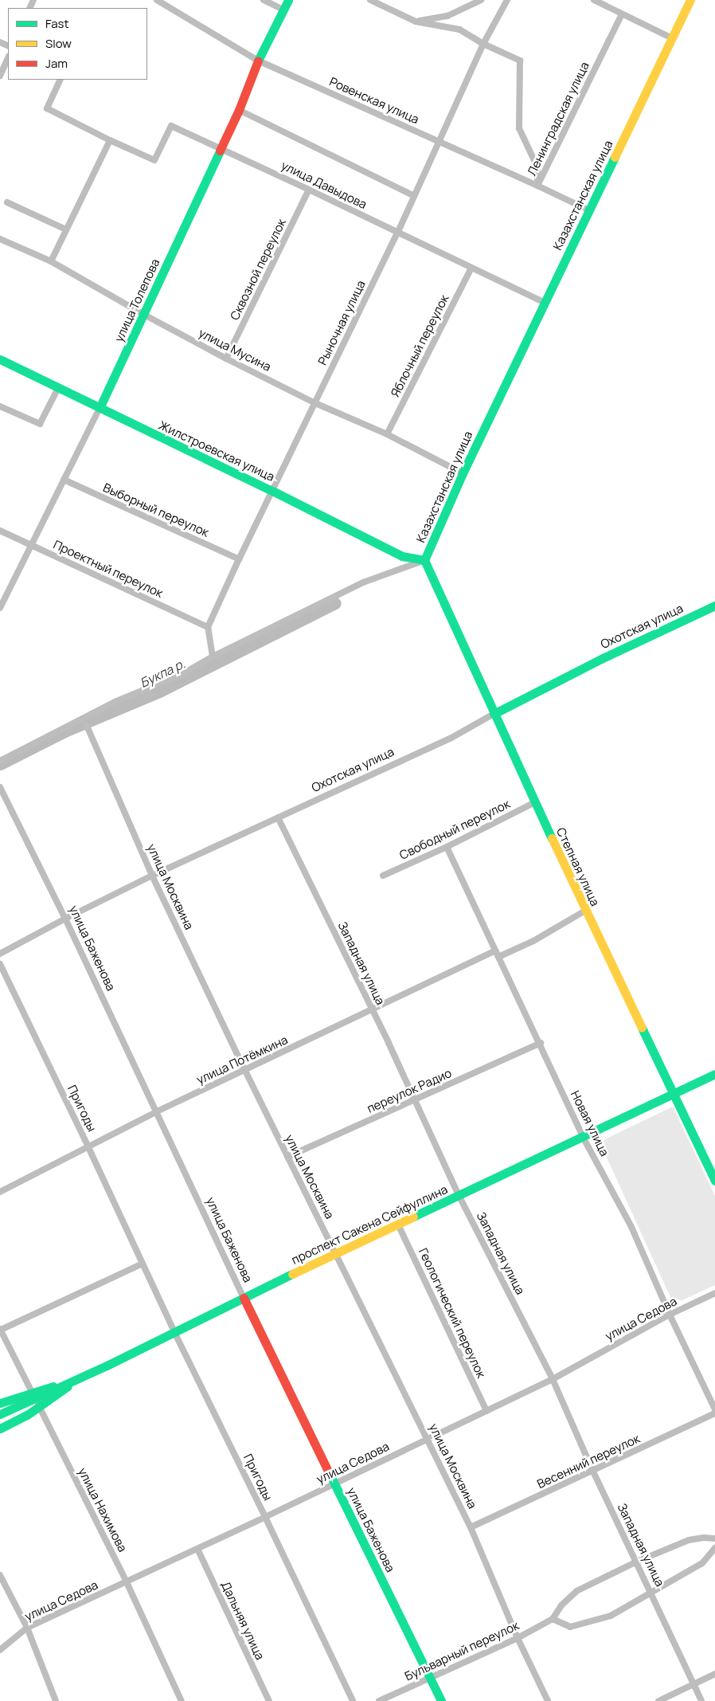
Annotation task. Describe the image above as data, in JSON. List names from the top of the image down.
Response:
{
  "streets": {
    "main road": [
      "Казахстанская улица",
      "улица Толепова",
      "Жилстроевская улица",
      "Охотская улица",
      "Степная улица",
      "улица Баженова",
      "проспект Сакена Сейфуллина"
    ],
    "street": [
      "Ровенская улица",
      "Ленинградская улица",
      "улица Давыдова",
      "Сквозной переулок",
      "Рыночная улица",
      "Яблочный переулок",
      "улица Мусина",
      "Выборный переулок",
      "Проектный переулок",
      "Свободный переулок",
      "улица Москвина",
      "Западная улица",
      "улица Потёмкина",
      "переулок Радио",
      "Пригоды",
      "Новая улица",
      "Геологический переулок",
      "улица Седова",
      "Весенний переулок",
      "улица Нахимова",
      "Дальняя улица",
      "Бульварный переулок"
    ]
  },
  "crossings": [
    ["Ровенская улица", "Ленинградская улица"],
    ["Ровенская улица", "Казахстанская улица"],
    ["Ровенская улица", "улица Толепова"],
    ["Ровенская улица", "Рыночная улица"],
    ["Ленинградская улица", "Рыночная улица"],
    ["улица Давыдова", "Казахстанская улица"],
    ["улица Давыдова", "Сквозной переулок"],
    ["улица Давыдова", "улица Толепова"],
    ["улица Давыдова", "Рыночная улица"],
    ["улица Давыдова", "Яблочный переулок"],
    ["Казахстанская улица", "улица Мусина"],
    ["Казахстанская улица", "Жилстроевская улица"],
    ["Казахстанская улица", "Степная улица"],
    ["Сквозной переулок", "улица Мусина"],
    ["улица Толепова", "улица Мусина"],
    ["улица Толепова", "Жилстроевская улица"],
    ["улица Толепова", "Выборный переулок"],
    ["улица Толепова", "Проектный переулок"],
    ["Рыночная улица", "улица Мусина"],
    ["Рыночная улица", "Жилстроевская улица"],
    ["Рыночная улица", "Выборный переулок"],
    ["Рыночная улица", "Проектный переулок"],
    ["Яблочный переулок", "улица Мусина"],
    ["Жилстроевская улица", "Степная улица"],
    ["Охотская улица", "Степная улица"],
    ["Охотская улица", "улица Москвина"],
    ["Охотская улица", "улица Баженова"],
    ["Охотская улица", "Западная улица"],
    ["Свободный переулок", "Степная улица"],
    ["Свободный переулок", "Новая улица"],
    ["Степная улица", "улица Потёмкина"],
    ["Степная улица", "проспект Сакена Сейфуллина"],
    ["улица Москвина", "улица Потёмкина"],
    ["улица Москвина", "переулок Радио"],
    ["улица Москвина", "проспект Сакена Сейфуллина"],
    ["улица Москвина", "улица Седова"],
    ["улица Москвина", "Весенний переулок"],
    ["улица Москвина", "Бульварный переулок"],
    ["улица Баженова", "улица Потёмкина"],
    ["улица Баженова", "проспект Сакена Сейфуллина"],
    ["улица Баженова", "улица Седова"],
    ["улица Баженова", "Бульварный переулок"],
    ["Западная улица", "улица Потёмкина"],
    ["Западная улица", "переулок Радио"],
    ["Западная улица", "проспект Сакена Сейфуллина"],
    ["Западная улица", "улица Седова"],
    ["Западная улица", "Весенний переулок"],
    ["Западная улица", "Бульварный переулок"],
    ["улица Потёмкина", "Пригоды"],
    ["улица Потёмкина", "Новая улица"],
    ["переулок Радио", "Новая улица"],
    ["Пригоды", "проспект Сакена Сейфуллина"],
    ["Пригоды", "улица Седова"],
    ["Пригоды", "улица Нахимова"],
    ["Новая улица", "проспект Сакена Сейфуллина"],
    ["Новая улица", "улица Седова"],
    ["проспект Сакена Сейфуллина", "Геологический переулок"],
    ["проспект Сакена Сейфуллина", "улица Нахимова"],
    ["Геологический переулок", "улица Седова"],
    ["улица Седова", "улица Нахимова"],
    ["улица Седова", "Дальняя улица"]
  ],
  "water": ["Букпа р."],
  "legend": ["Fast", "Slow", "Jam"]
}
